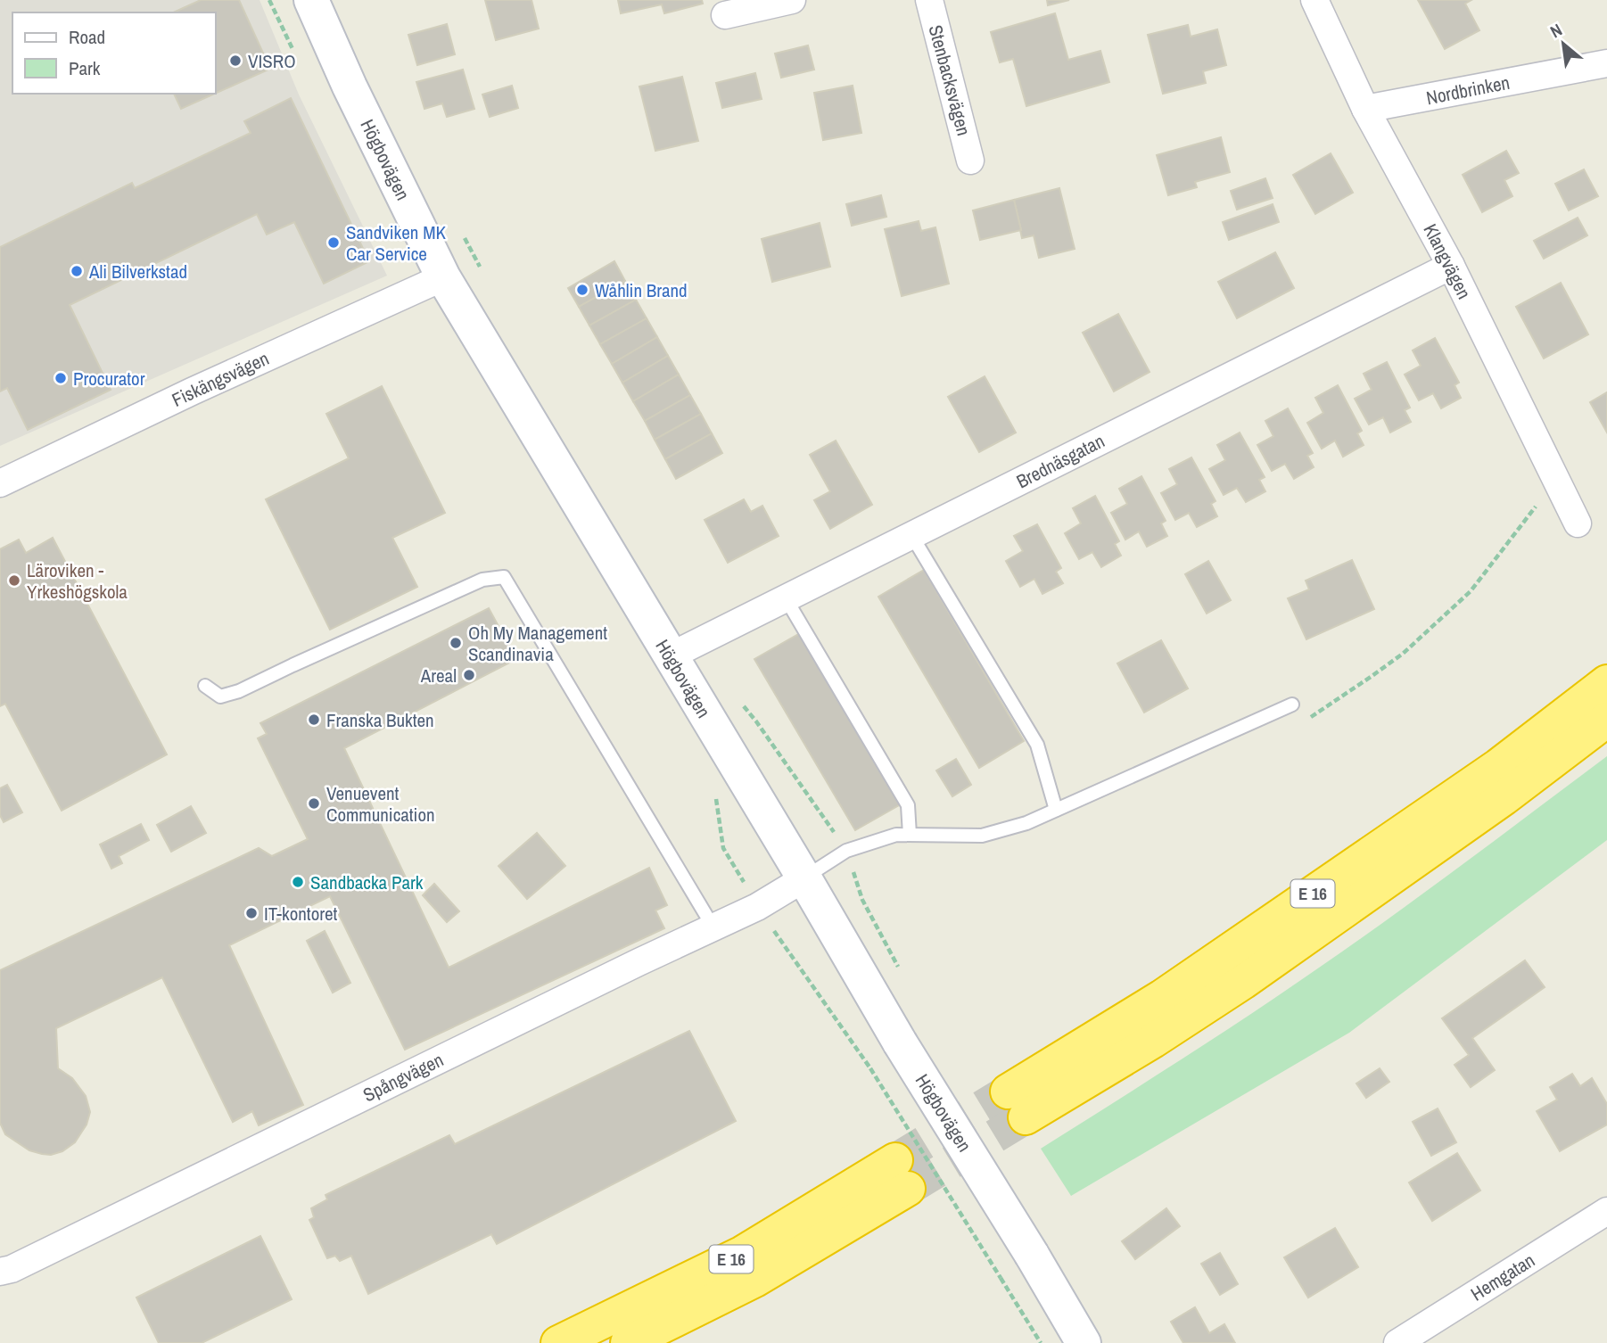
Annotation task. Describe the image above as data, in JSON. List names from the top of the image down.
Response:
{
  "streets": {
    "highway": ["E 16"],
    "main road": ["Högbovägen"],
    "street": [
      "Stenbacksvägen",
      "Nordbrinken",
      "Klangvägen",
      "Fiskängsvägen",
      "Brednäsgatan",
      "Spångvägen",
      "Hemgatan"
    ]
  },
  "crossings": [
    ["Nordbrinken", "Klangvägen"],
    ["Högbovägen", "Fiskängsvägen"],
    ["Högbovägen", "Brednäsgatan"],
    ["Högbovägen", "Spångvägen"],
    ["Klangvägen", "Brednäsgatan"]
  ],
  "places": [
    "VISRO",
    "Sandviken MK Car Service",
    "Ali Bilverkstad",
    "Wåhlin Brand",
    "Procurator",
    "Läroviken - Yrkeshögskola",
    "Oh My Management Scandinavia",
    "Areal",
    "Franska Bukten",
    "Venuevent Communication",
    "Sandbacka Park",
    "IT-kontoret"
  ],
  "legend": ["Road", "Park"],
  "north": "top left"
}
